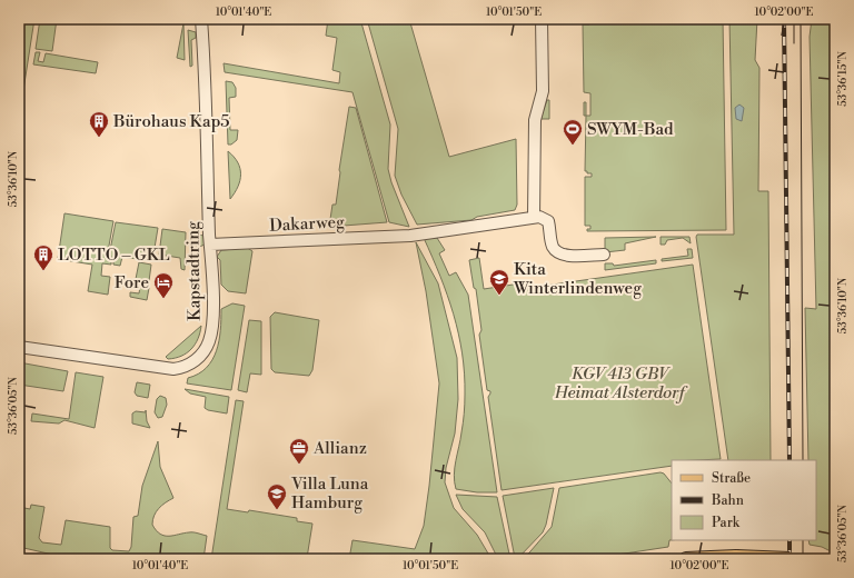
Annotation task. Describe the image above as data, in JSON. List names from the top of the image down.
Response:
{
  "streets": {
    "street": ["Dakarweg", "Kapstadtring"]
  },
  "crossings": [
    ["Dakarweg", "Kapstadtring"]
  ],
  "parks": ["KGV 413 GBV Heimat Alsterdorf"],
  "places": {
    "building": ["Bürohaus Kap5", "LOTTO – GKL"],
    "sports": ["SWYM-Bad"],
    "school or university": ["Kita Winterlindenweg", "Villa Luna Hamburg"],
    "hotel": ["Fore"],
    "office": ["Allianz"]
  },
  "legend": ["Straße", "Bahn", "Park"],
  "coordinates": [
    "10°01'40\"E",
    "10°01'50\"E",
    "10°02'00\"E",
    "53°36'15\"N",
    "53°36'10\"N",
    "53°36'05\"N"
  ]
}
